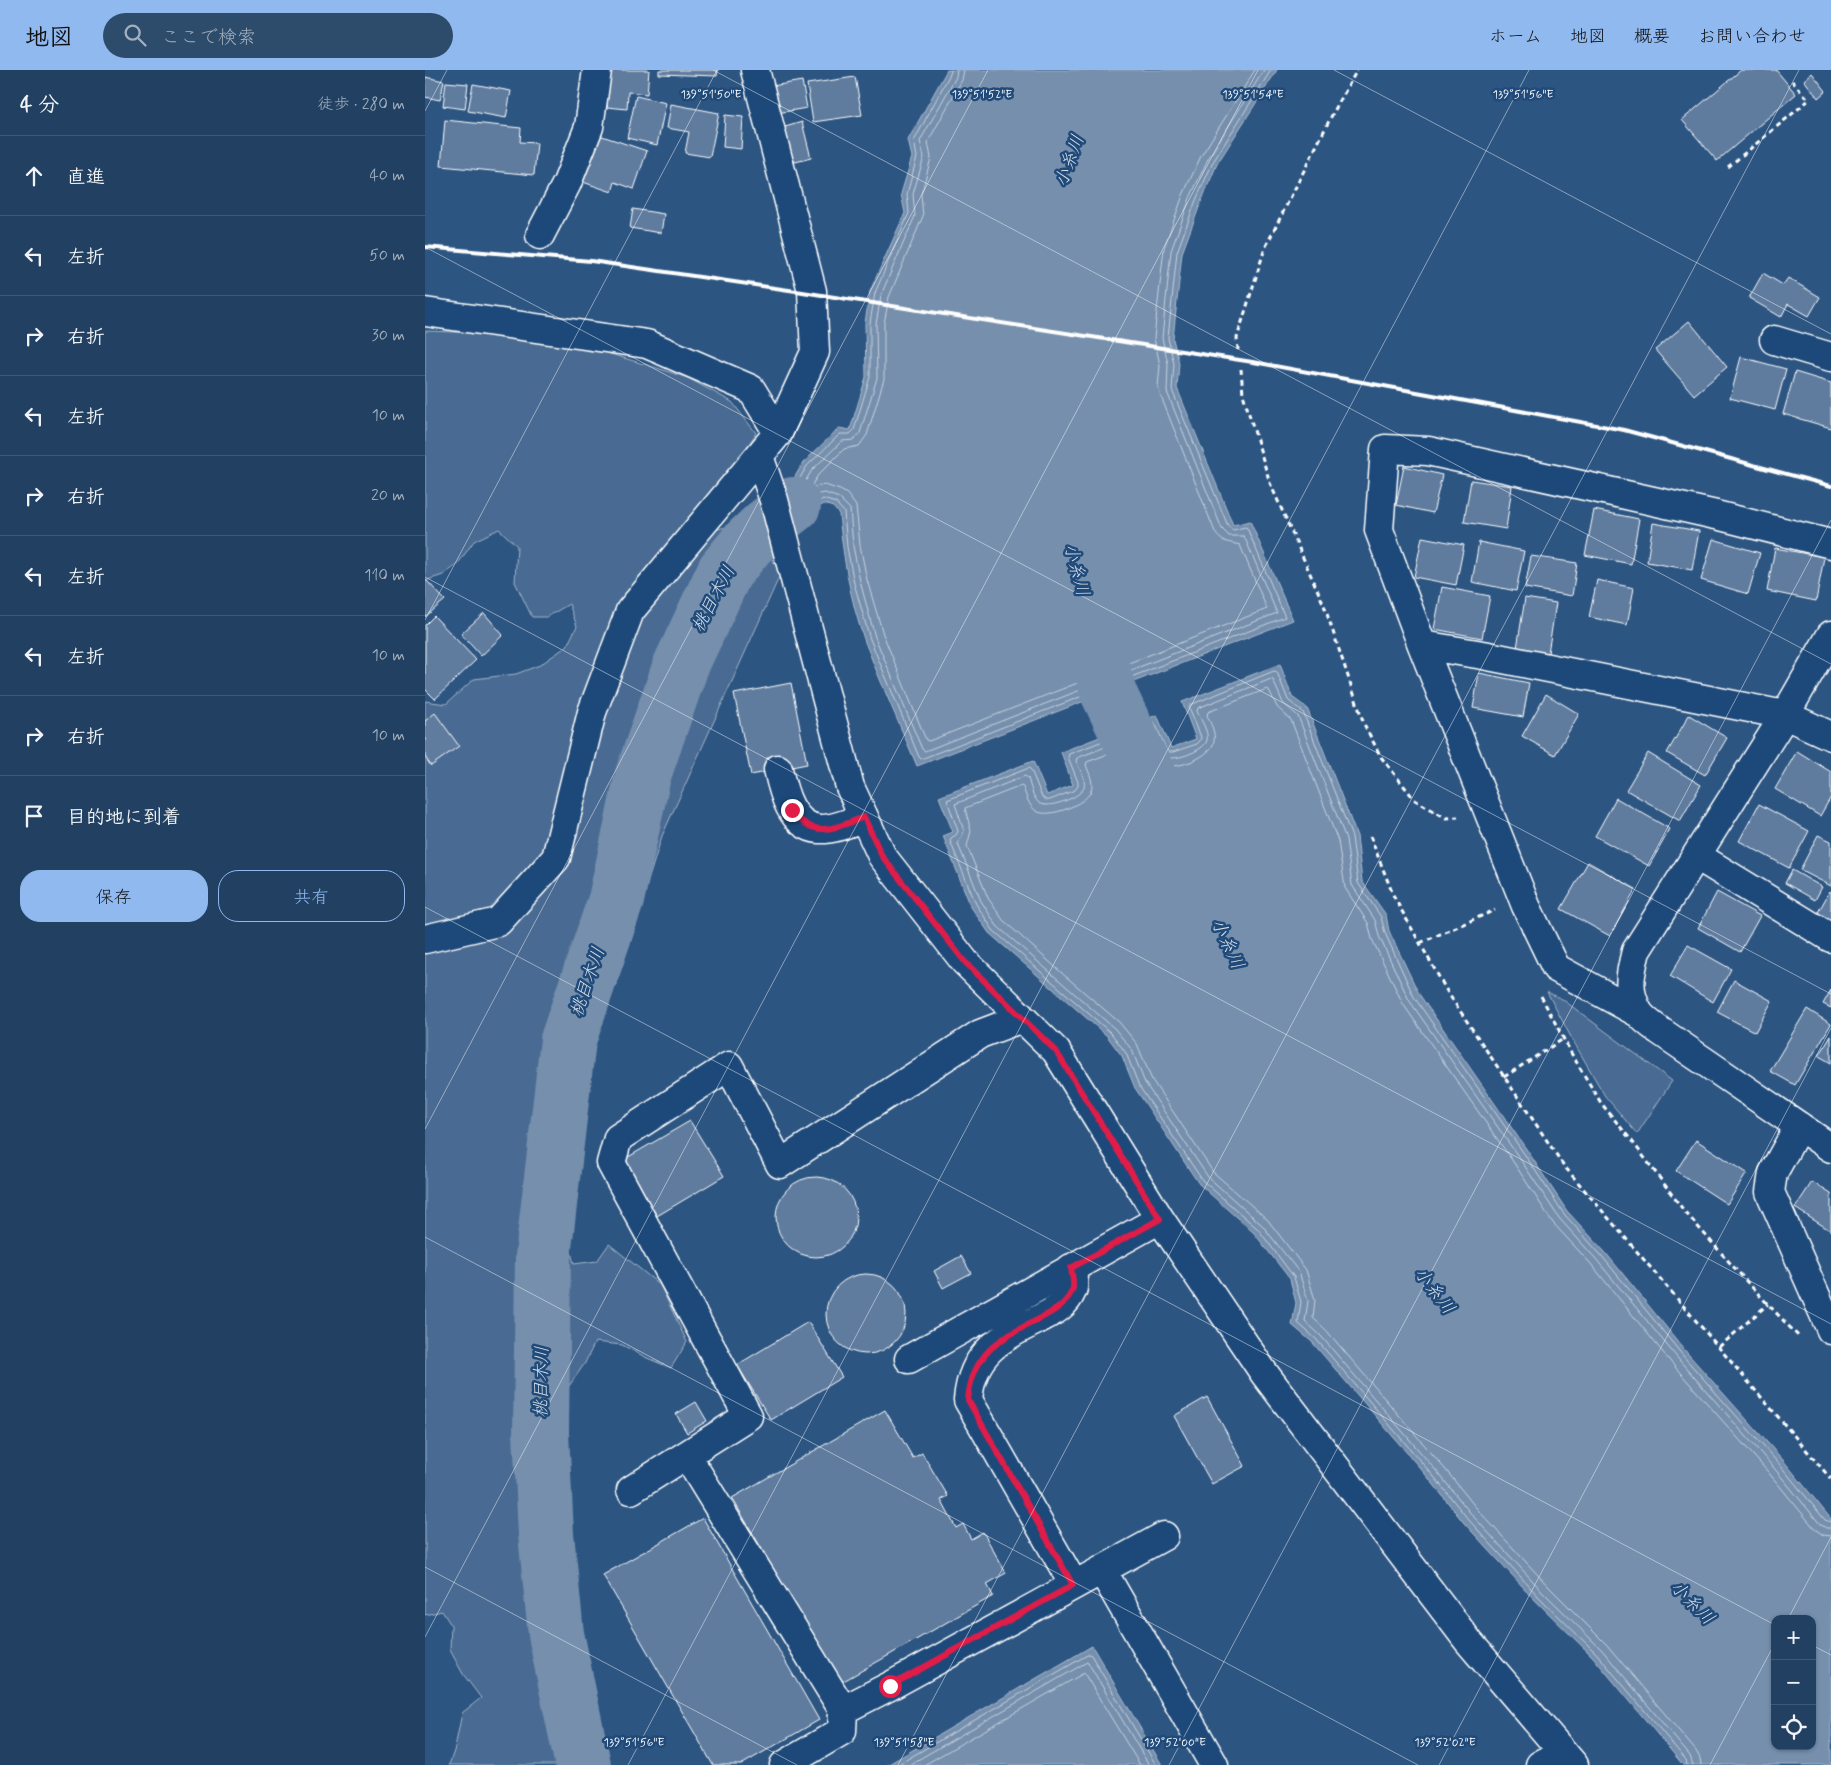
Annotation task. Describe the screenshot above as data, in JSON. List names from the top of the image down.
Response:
{
  "water": ["小糸川", "桃目木川"],
  "page": {
    "header": "地図",
    "search": "ここで検索",
    "nav": [
      "ホーム",
      "地図",
      "概要",
      "お問い合わせ"
    ],
    "heading": ["4 分", "徒歩 · 280 m"],
    "list": [
      ["直進", "40 m"],
      ["左折", "50 m"],
      ["右折", "30 m"],
      ["左折", "10 m"],
      ["右折", "20 m"],
      ["左折", "110 m"],
      ["左折", "10 m"],
      ["右折", "10 m"],
      "目的地に到着"
    ],
    "buttons": ["保存", "共有"],
    "map_buttons": ["+", "−"]
  },
  "coordinates": [
    "139°51'50\"E",
    "139°51'52\"E",
    "139°51'54\"E",
    "139°51'56\"E",
    "139°51'58\"E",
    "139°52'00\"E",
    "139°52'02\"E"
  ]
}
